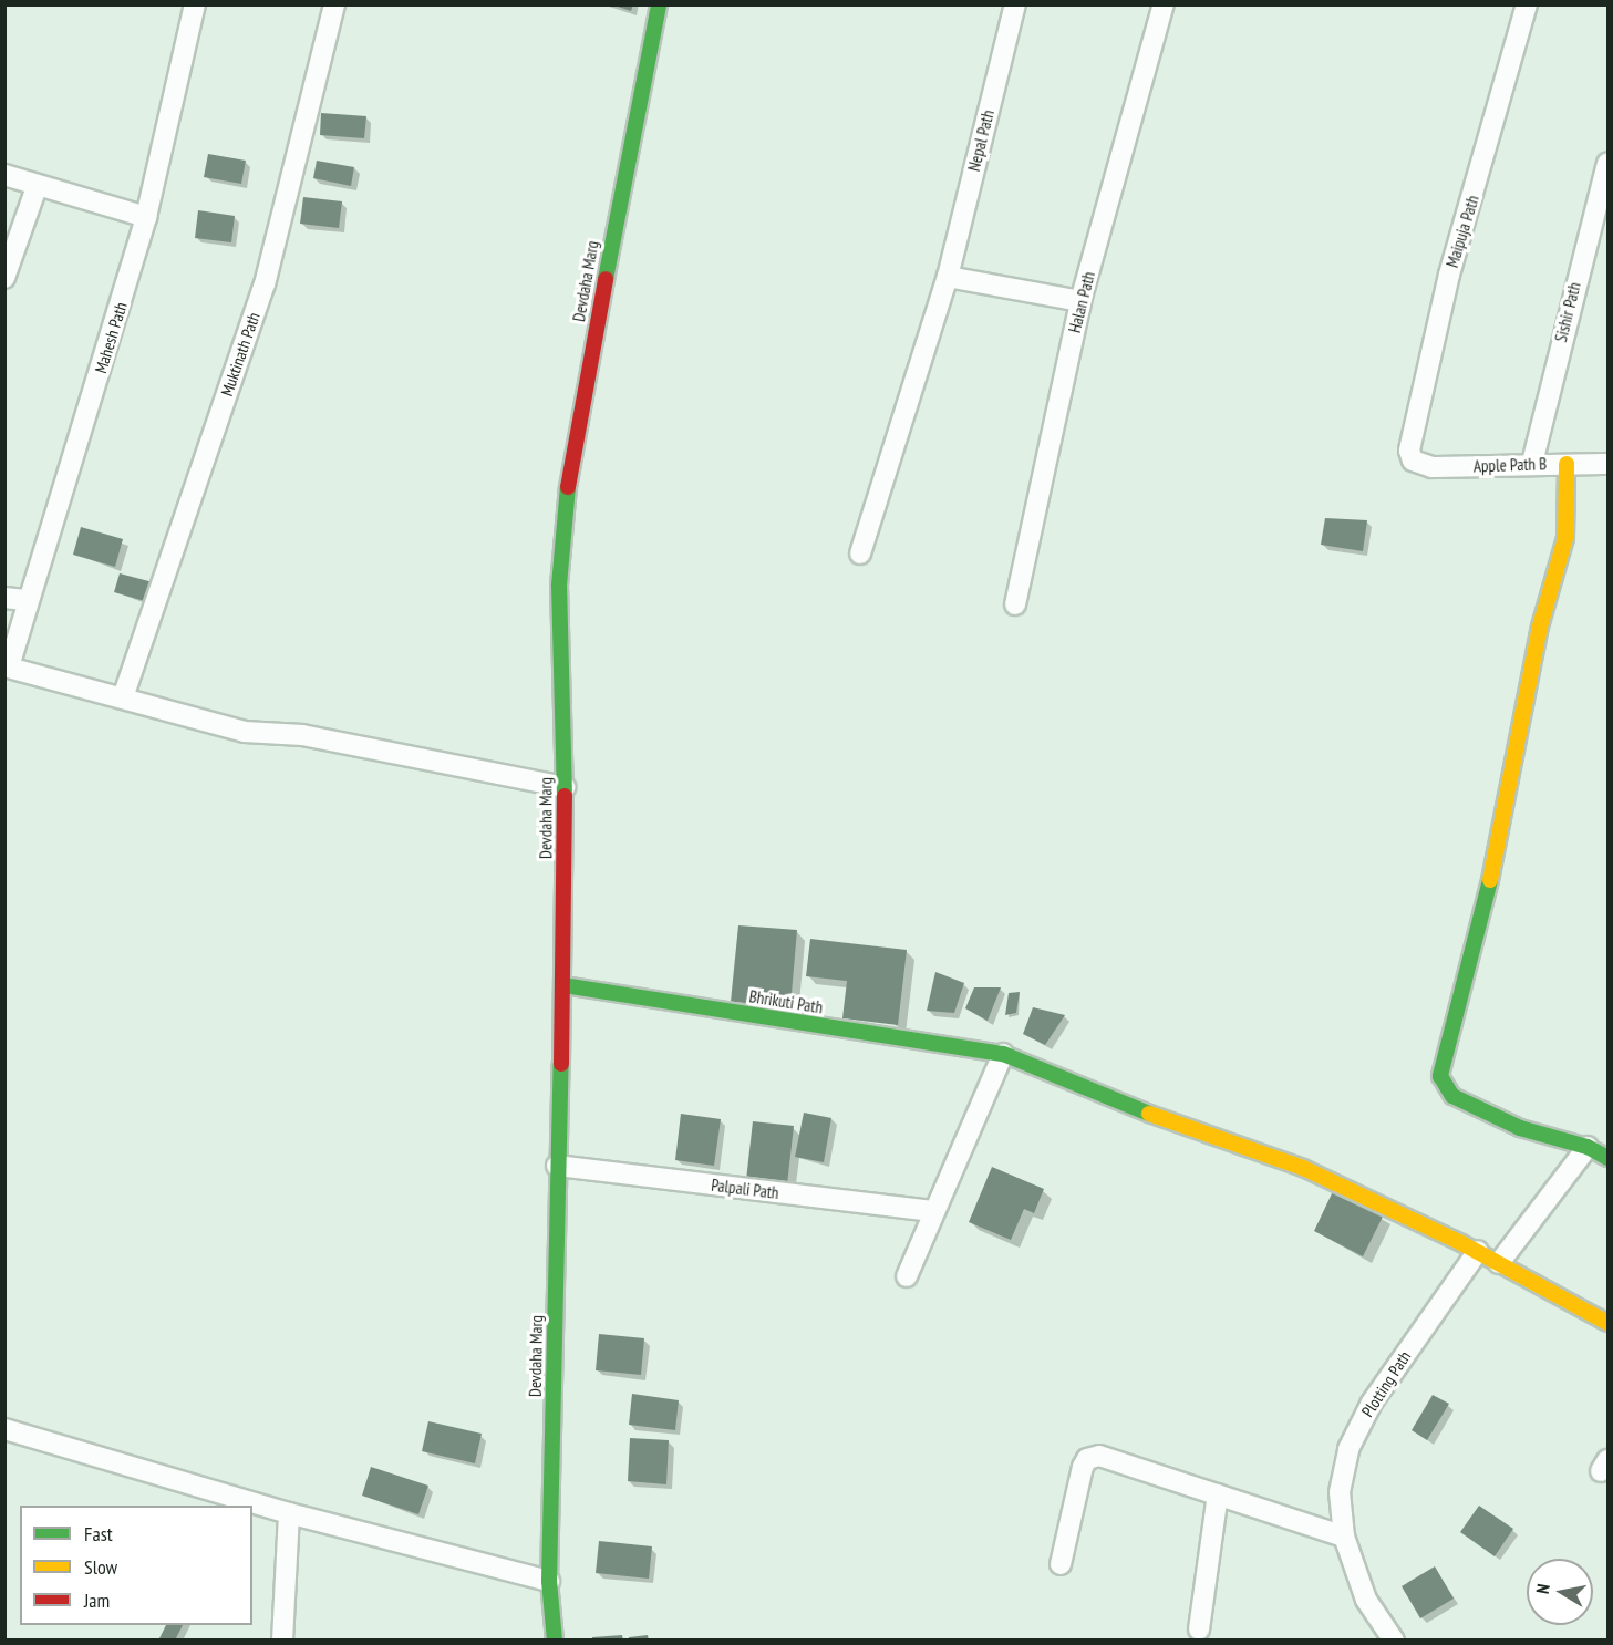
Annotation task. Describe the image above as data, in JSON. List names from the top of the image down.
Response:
{
  "streets": {
    "street": [
      "Nepal Path",
      "Maipuja Path",
      "Devdaha Marg",
      "Halan Path",
      "Sishir Path",
      "Mahesh Path",
      "Muktinath Path",
      "Apple Path B",
      "Bhrikuti Path",
      "Palpali Path",
      "Plotting Path"
    ]
  },
  "crossings": [
    ["Maipuja Path", "Apple Path B"],
    ["Devdaha Marg", "Bhrikuti Path"],
    ["Devdaha Marg", "Palpali Path"],
    ["Sishir Path", "Apple Path B"],
    ["Bhrikuti Path", "Plotting Path"]
  ],
  "legend": ["Fast", "Slow", "Jam"],
  "north": "left"
}
